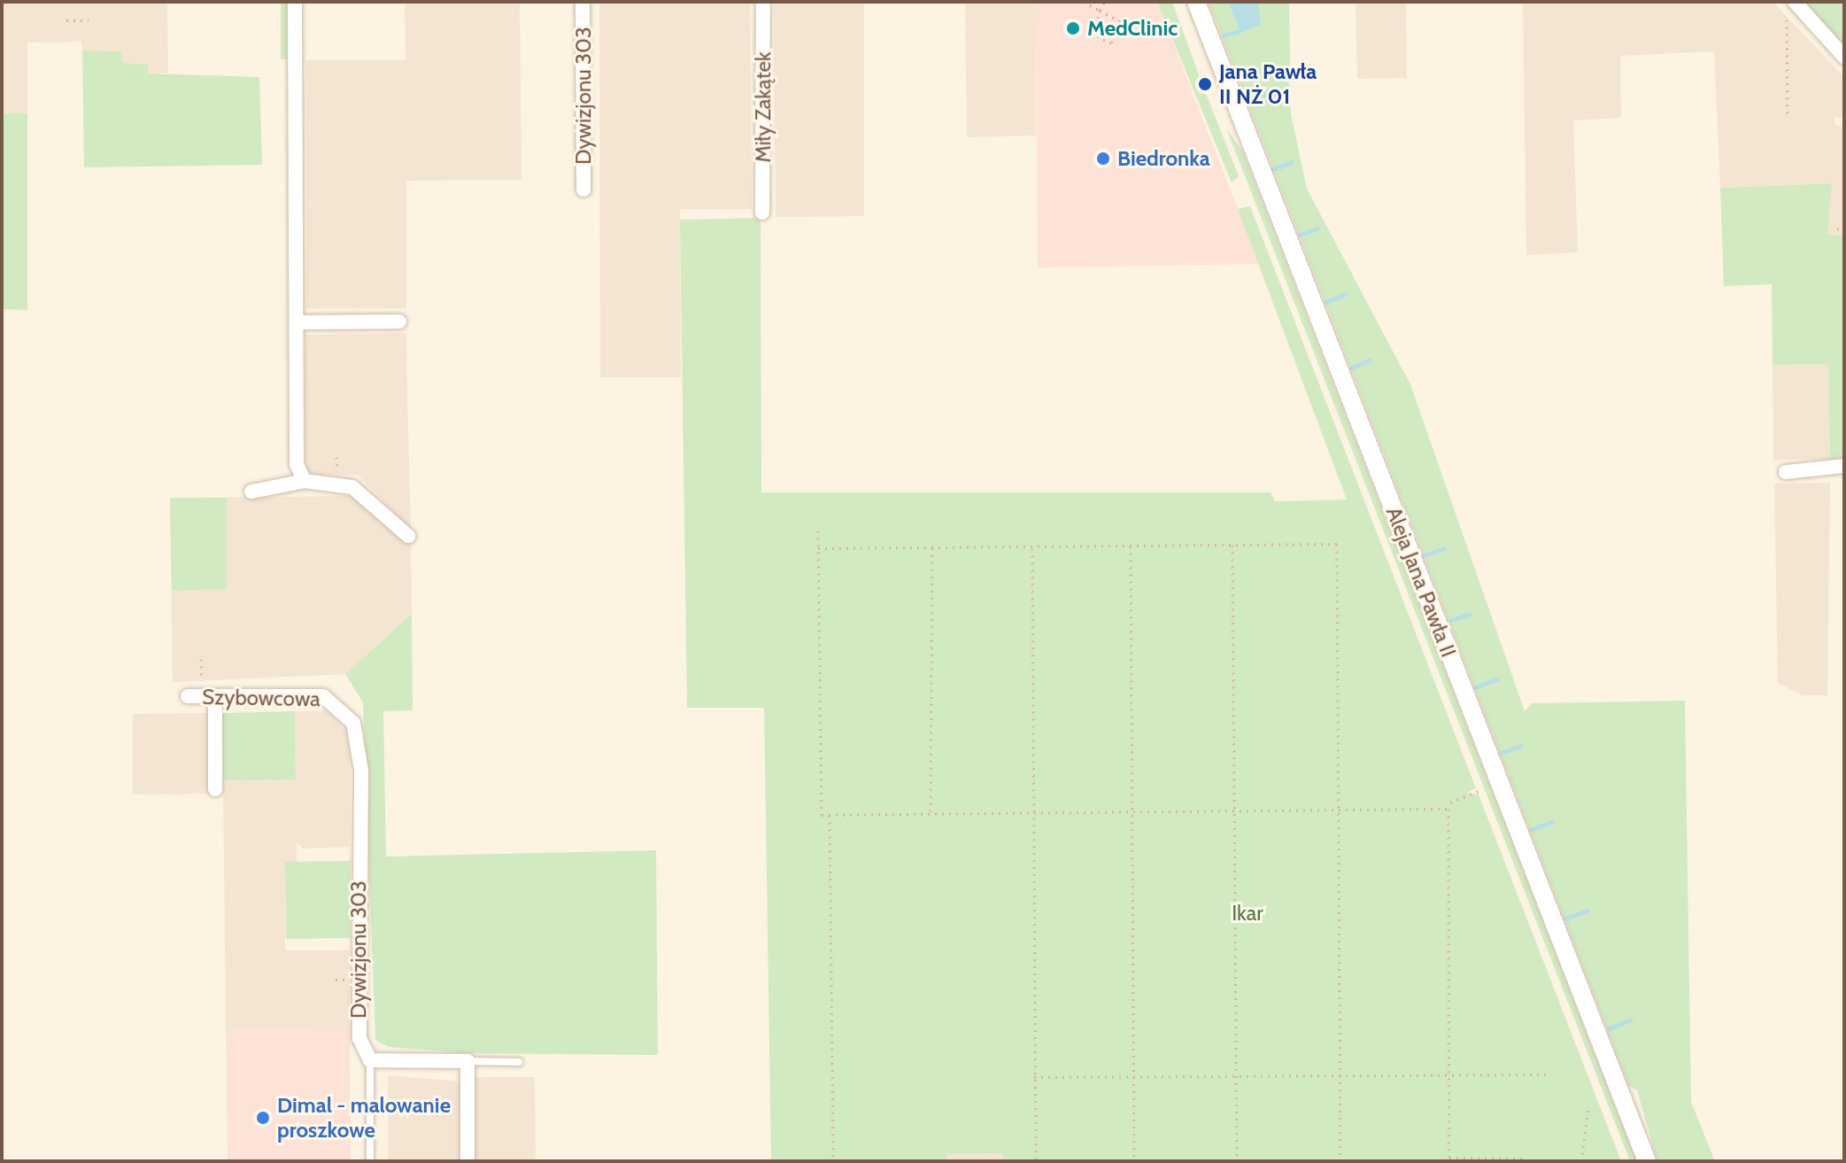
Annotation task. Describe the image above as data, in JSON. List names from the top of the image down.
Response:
{
  "streets": {
    "street": [
      "Dywizjonu 303",
      "Miły Zakątek",
      "Aleja Jana Pawła II",
      "Szybowcowa"
    ]
  },
  "crossings": [
    ["Dywizjonu 303", "Szybowcowa"]
  ],
  "parks": ["Ikar"],
  "places": [
    "MedClinic",
    "Jana Pawła II NŻ 01",
    "Biedronka",
    "Dimal - malowanie proszkowe"
  ]
}
